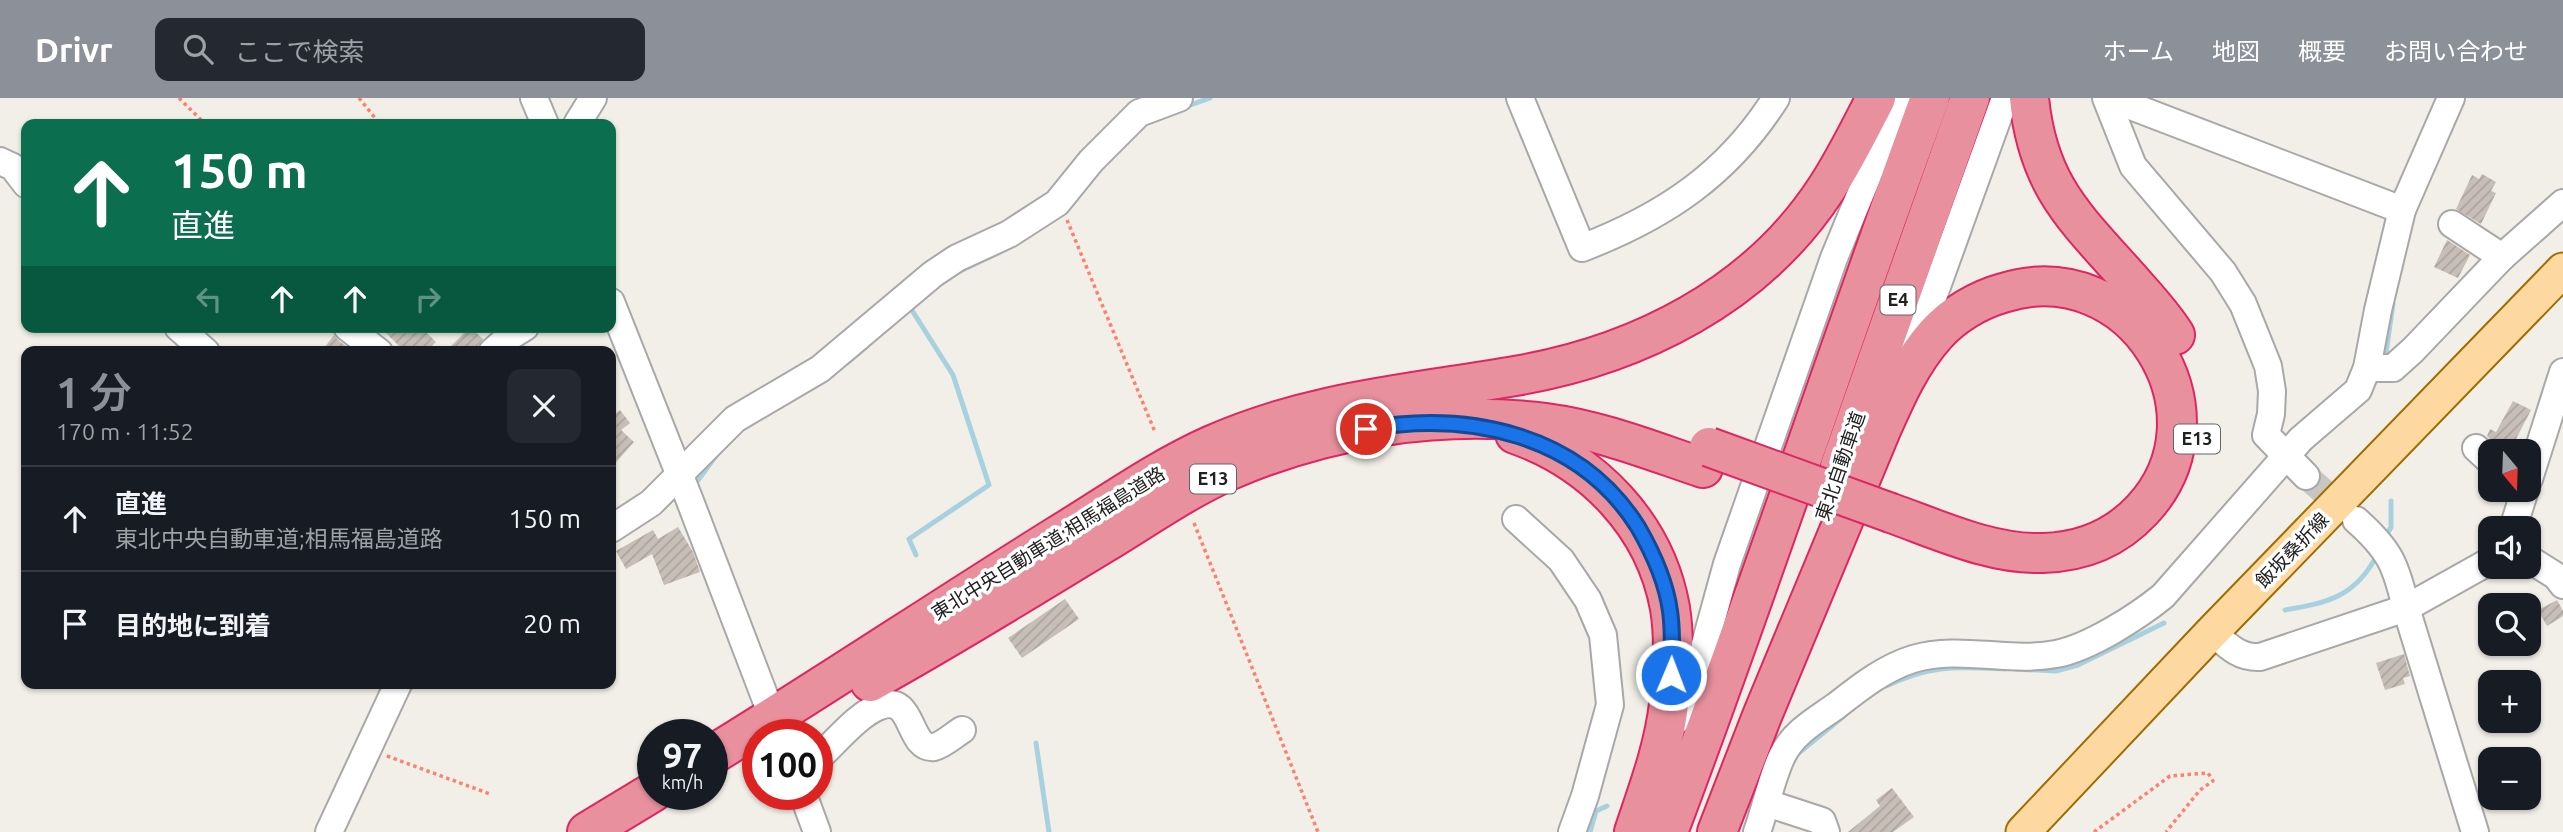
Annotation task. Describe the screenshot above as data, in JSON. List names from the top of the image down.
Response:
{
  "streets": {
    "highway": [
      "E4",
      "E13",
      "東北自動車道",
      "東北中央自動車道;相馬福島道路"
    ],
    "main road": ["飯坂桑折線"]
  },
  "crossings": [
    ["E13", "東北中央自動車道;相馬福島道路"]
  ],
  "north": "bottom",
  "page": {
    "header": "Drivr",
    "search": "ここで検索",
    "nav": [
      "ホーム",
      "地図",
      "概要",
      "お問い合わせ"
    ],
    "turn": ["150 m", "直進"],
    "heading": ["1 分", "170 m · 11:52"],
    "map_buttons": ["+", "−"],
    "list": [
      {
        "name": "直進",
        "note": "東北中央自動車道;相馬福島道路",
        "value": "150 m"
      },
      {
        "name": "目的地に到着",
        "value": "20 m"
      }
    ],
    "speed": "97 km/h",
    "limit": "100"
  }
}
